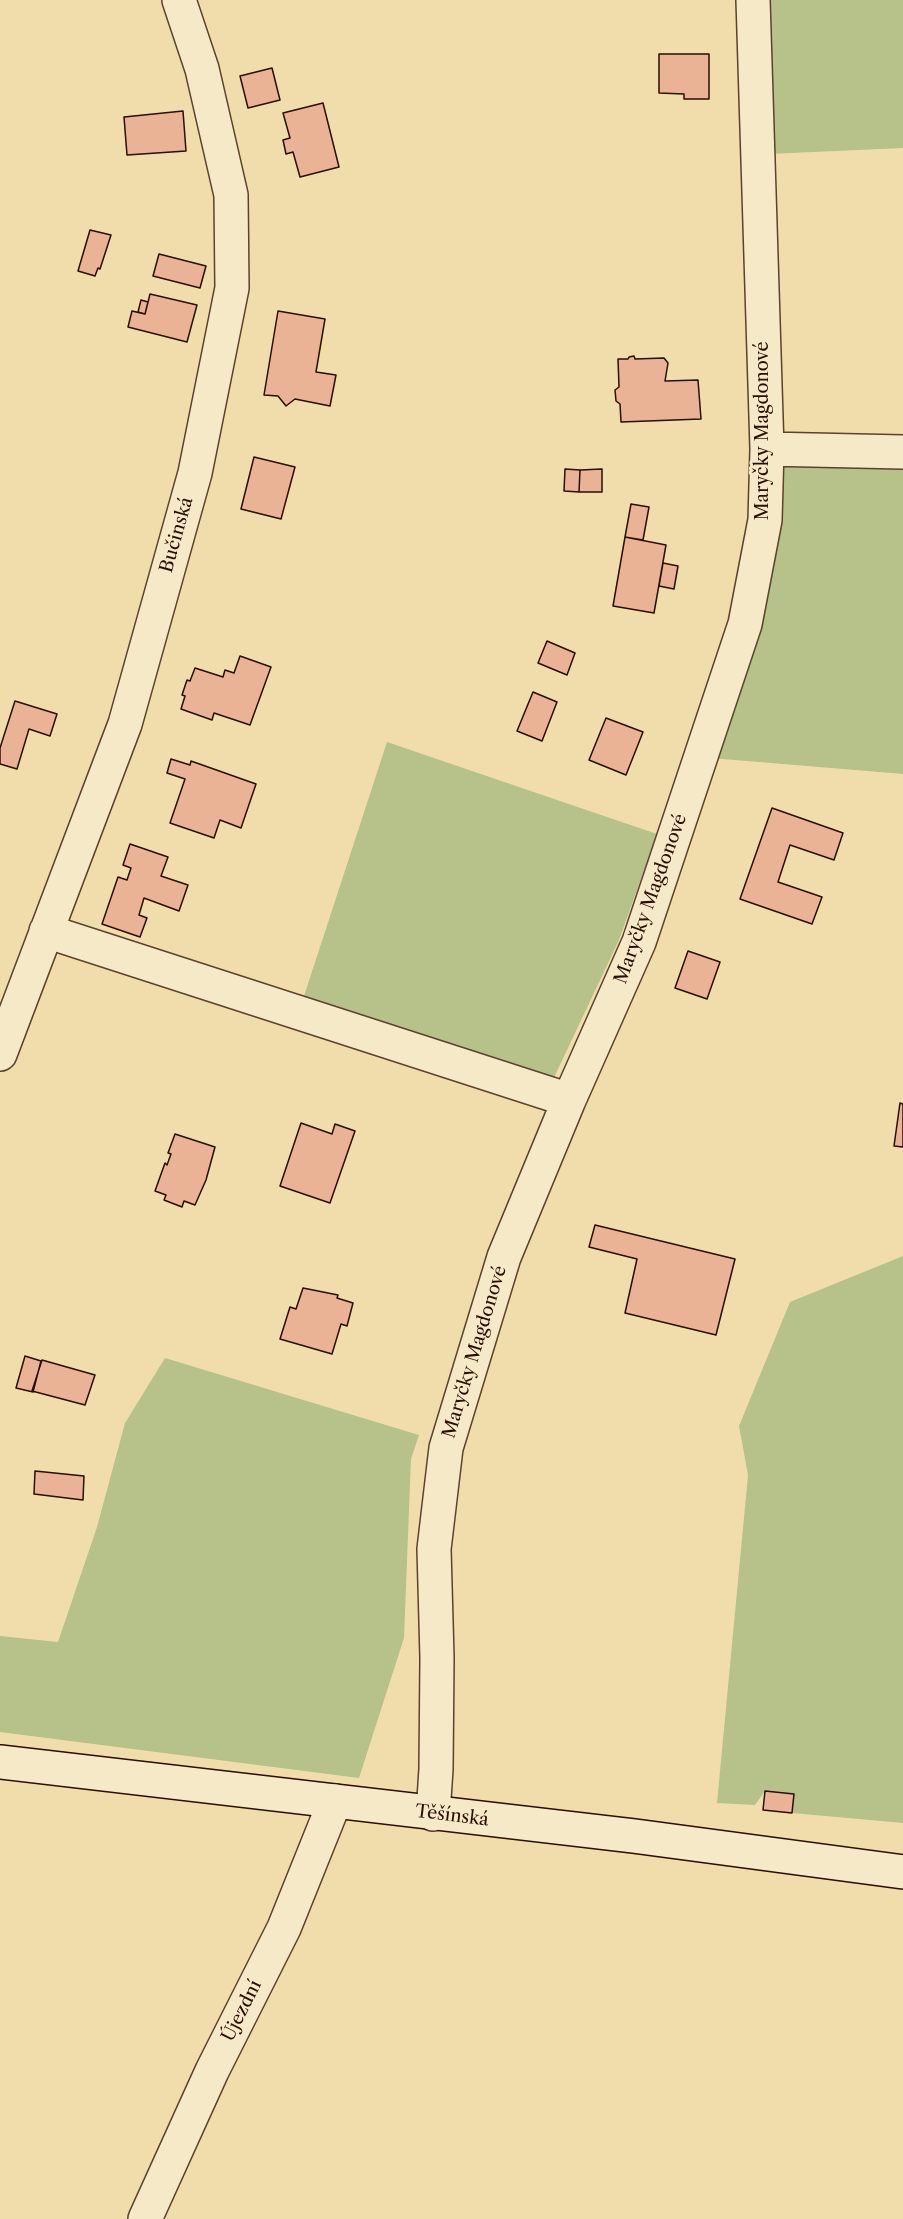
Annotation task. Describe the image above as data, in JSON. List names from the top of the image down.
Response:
{
  "streets": {
    "street": [
      "Maryčky Magdonové",
      "Bučinská",
      "Těšínská",
      "Újezdní"
    ]
  },
  "crossings": [
    ["Maryčky Magdonové", "Těšínská"],
    ["Těšínská", "Újezdní"]
  ]
}
